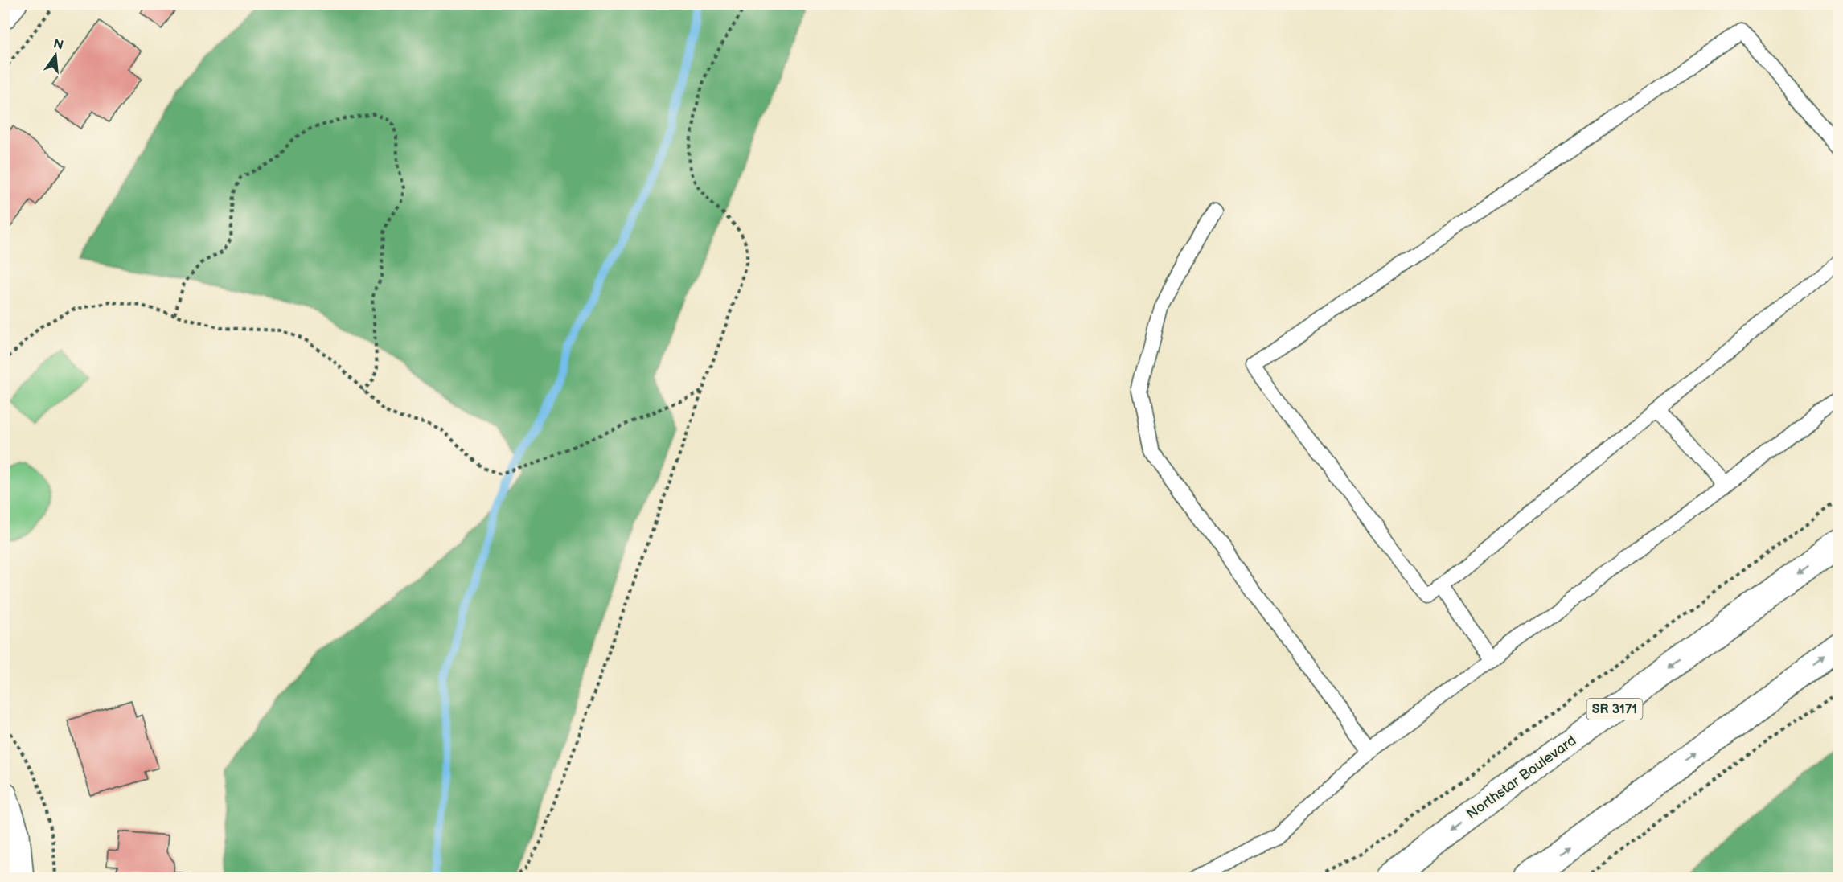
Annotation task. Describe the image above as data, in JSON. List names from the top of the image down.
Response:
{
  "streets": {
    "main road": ["SR 3171", "Northstar Boulevard"]
  },
  "north": "top"
}
